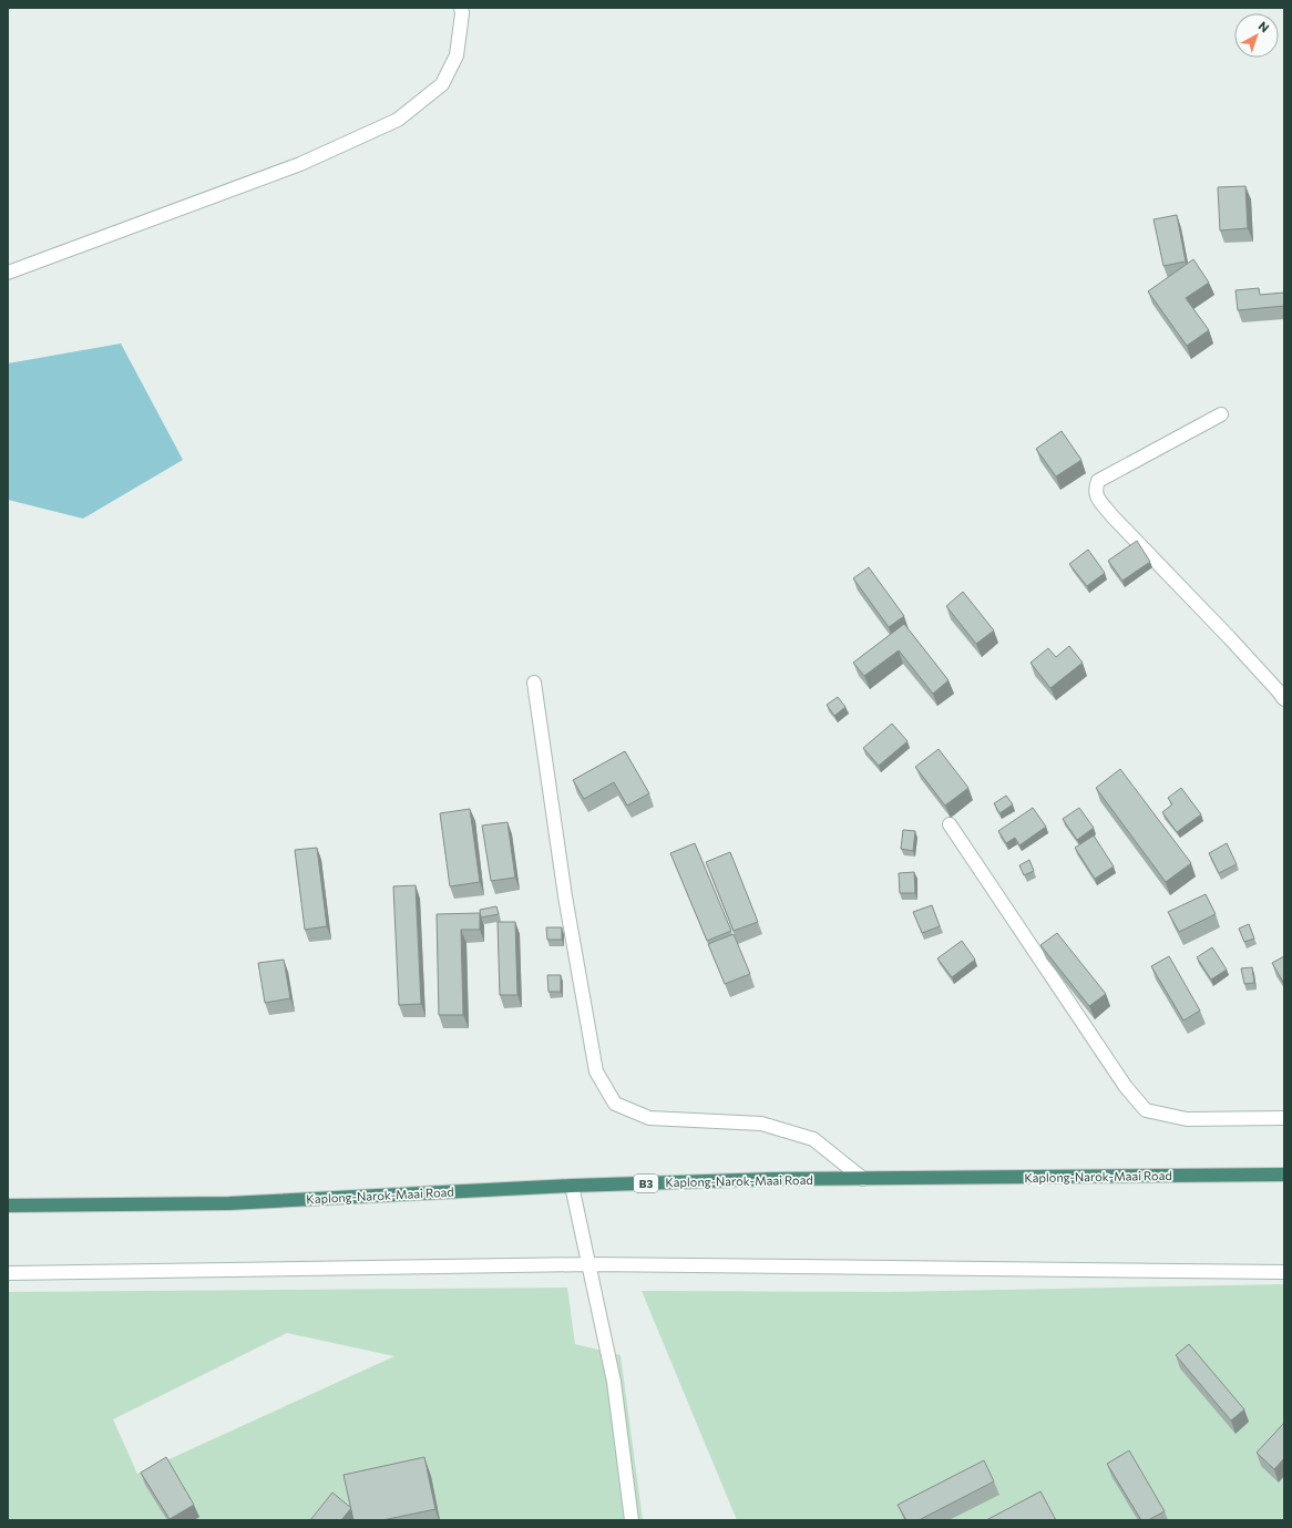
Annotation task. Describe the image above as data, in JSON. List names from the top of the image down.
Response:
{
  "streets": {
    "highway": ["Kaplong-Narok-Maai Road", "B3"]
  },
  "north": "top right"
}
